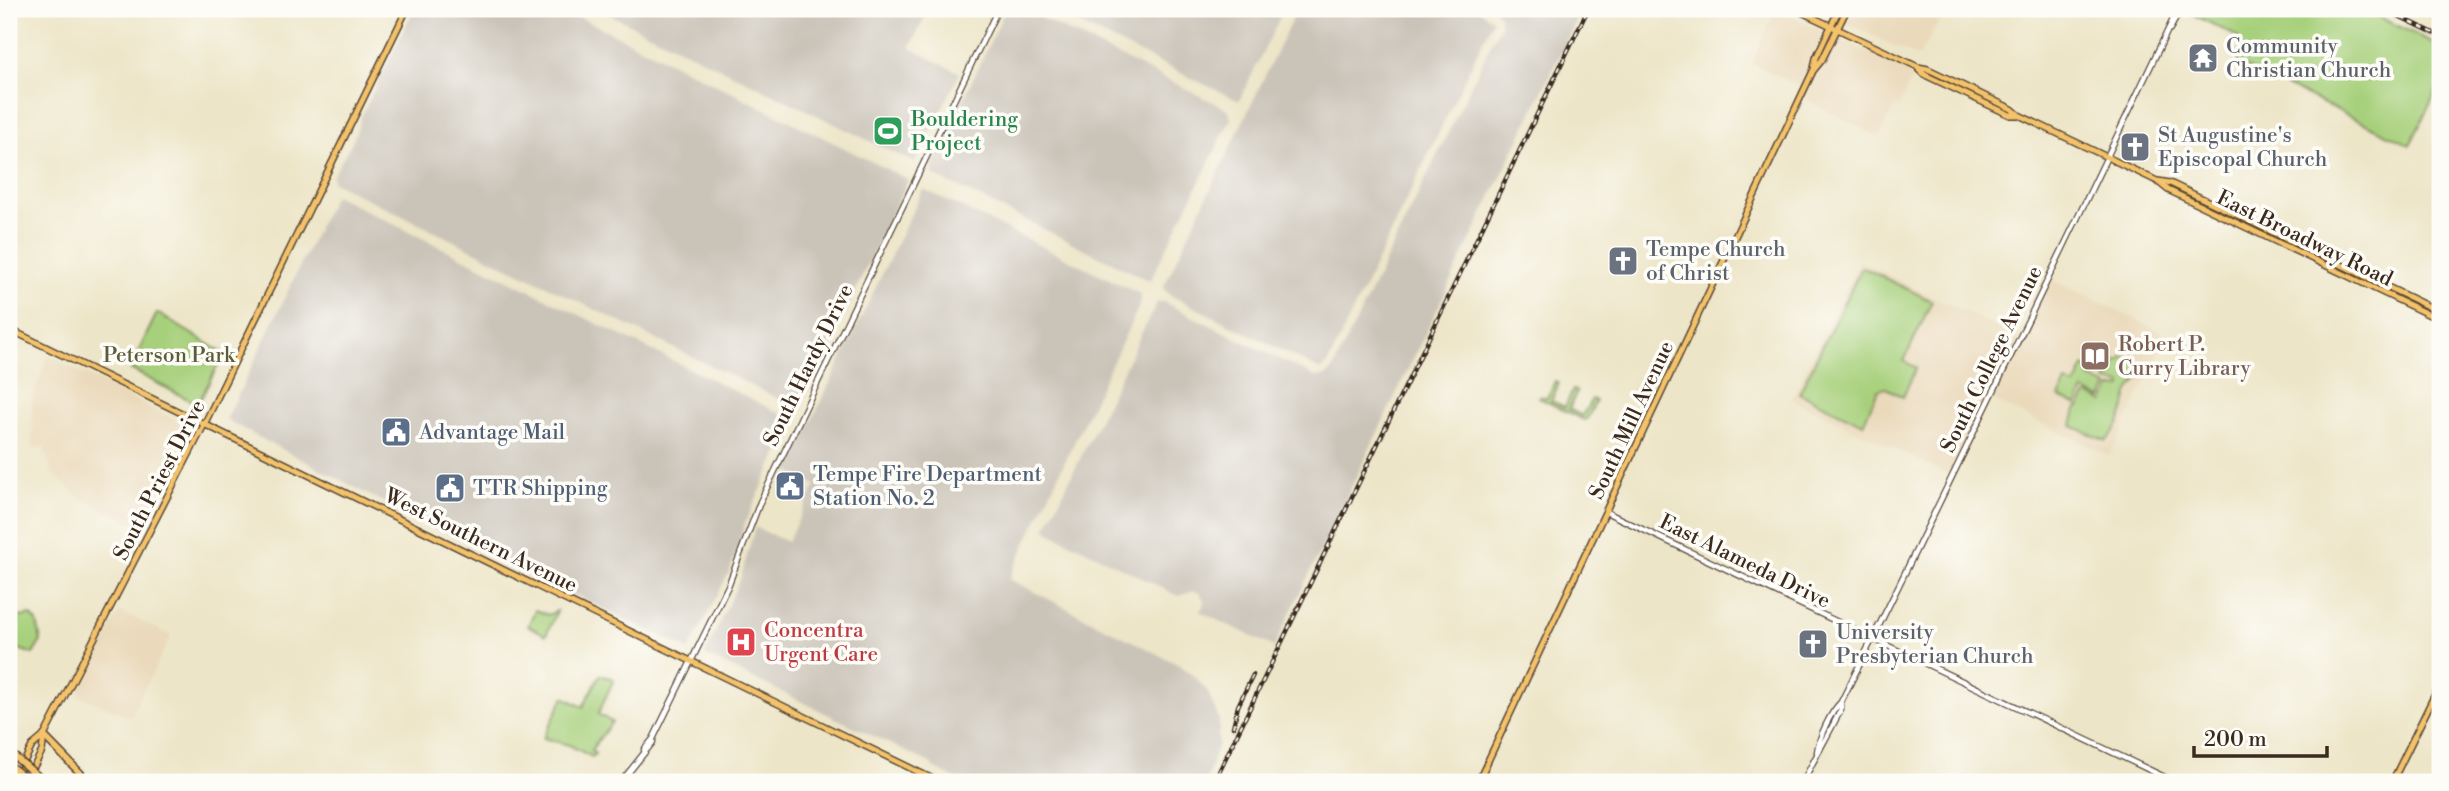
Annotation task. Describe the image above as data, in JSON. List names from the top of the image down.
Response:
{
  "streets": {
    "main road": [
      "East Broadway Road",
      "South Mill Avenue",
      "South Priest Drive",
      "West Southern Avenue"
    ],
    "street": ["South College Avenue", "South Hardy Drive", "East Alameda Drive"]
  },
  "crossings": [
    ["East Broadway Road", "South College Avenue"],
    ["East Broadway Road", "South Mill Avenue"],
    ["South College Avenue", "East Alameda Drive"],
    ["South Hardy Drive", "West Southern Avenue"],
    ["South Mill Avenue", "East Alameda Drive"],
    ["South Priest Drive", "West Southern Avenue"]
  ],
  "parks": ["Peterson Park"],
  "places": {
    "temple": ["Community Christian Church"],
    "sports": ["Bouldering Project"],
    "church": ["St Augustine's Episcopal Church", "Tempe Church of Christ", "University Presbyterian Church"],
    "library": ["Robert P. Curry Library"],
    "public building": ["Advantage Mail", "Tempe Fire Department Station No. 2", "TTR Shipping"],
    "hospital": ["Concentra Urgent Care"]
  },
  "scale_bar": "200 m"
}
